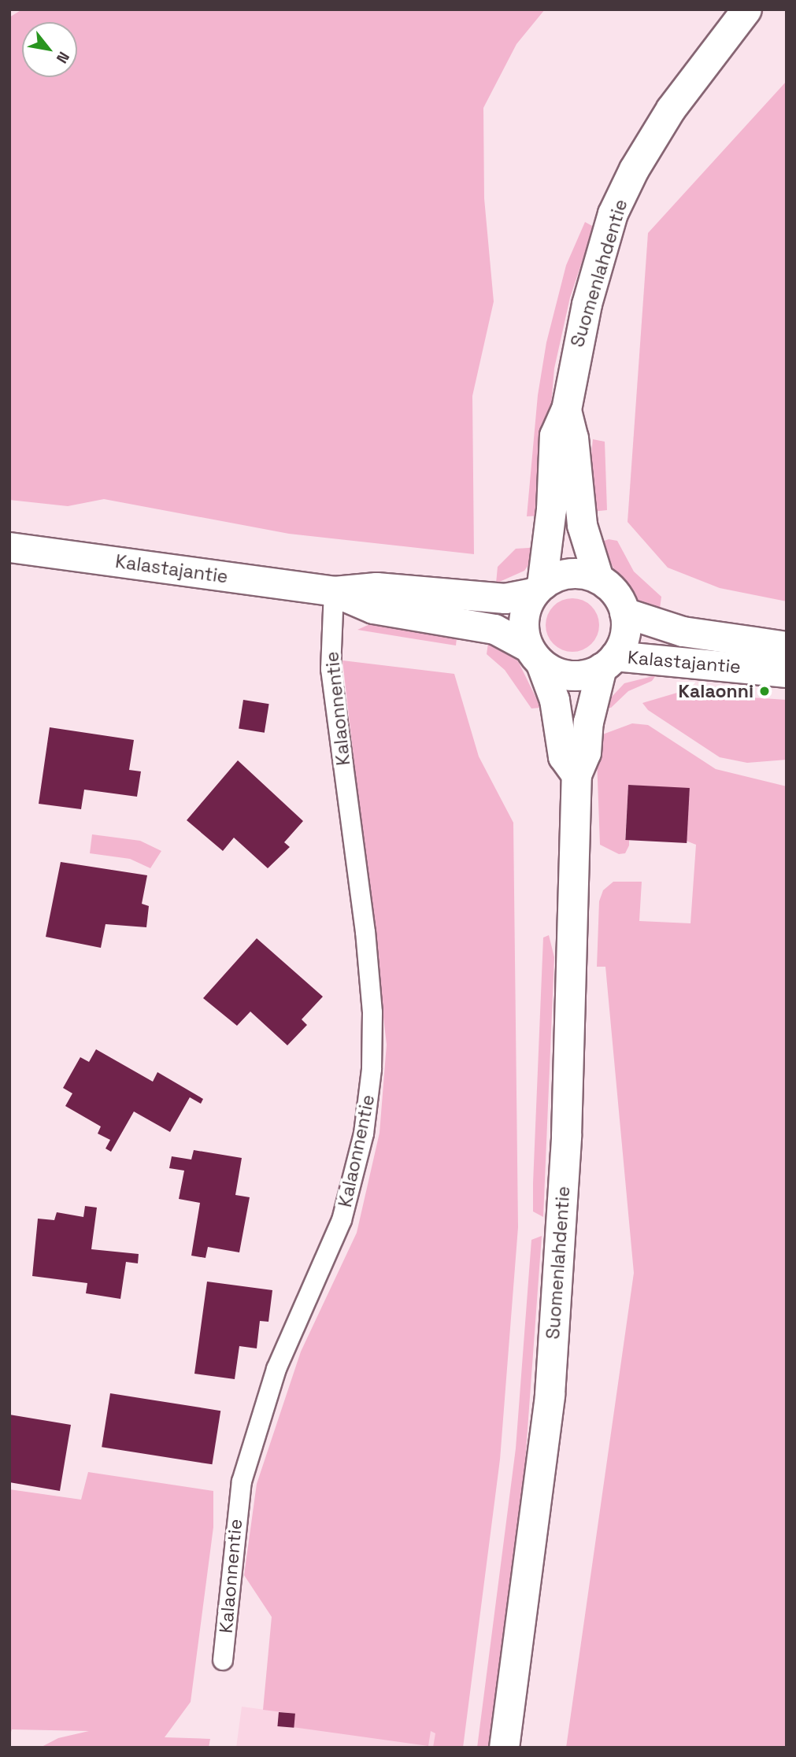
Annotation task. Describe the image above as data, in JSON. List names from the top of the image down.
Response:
{
  "streets": {
    "main road": ["Suomenlahdentie", "Kalastajantie"],
    "street": ["Kalaonnentie"]
  },
  "crossings": [
    ["Suomenlahdentie", "Kalastajantie"],
    ["Kalastajantie", "Kalaonnentie"]
  ],
  "places": ["Kalaonni"],
  "north": "bottom right"
}
